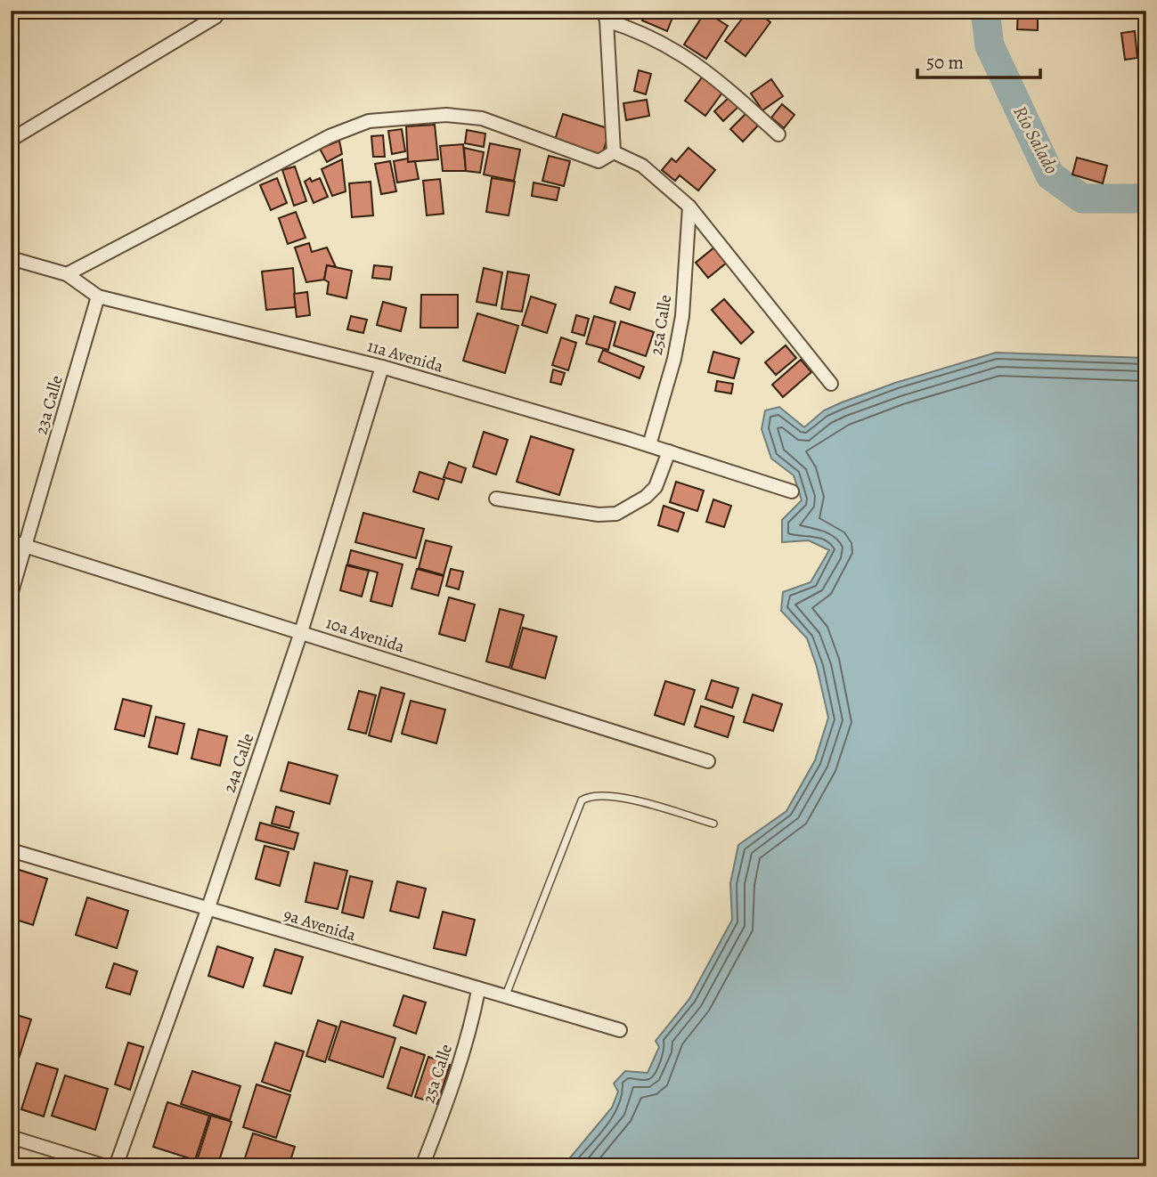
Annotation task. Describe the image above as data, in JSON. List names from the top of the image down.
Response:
{
  "streets": {
    "street": [
      "25a Calle",
      "11a Avenida",
      "23a Calle",
      "10a Avenida",
      "24a Calle",
      "9a Avenida"
    ]
  },
  "crossings": [
    ["25a Calle", "11a Avenida"],
    ["25a Calle", "9a Avenida"],
    ["11a Avenida", "23a Calle"],
    ["11a Avenida", "24a Calle"],
    ["23a Calle", "10a Avenida"],
    ["10a Avenida", "24a Calle"],
    ["24a Calle", "9a Avenida"]
  ],
  "water": ["Río Salado"],
  "scale_bar": "50 m"
}
